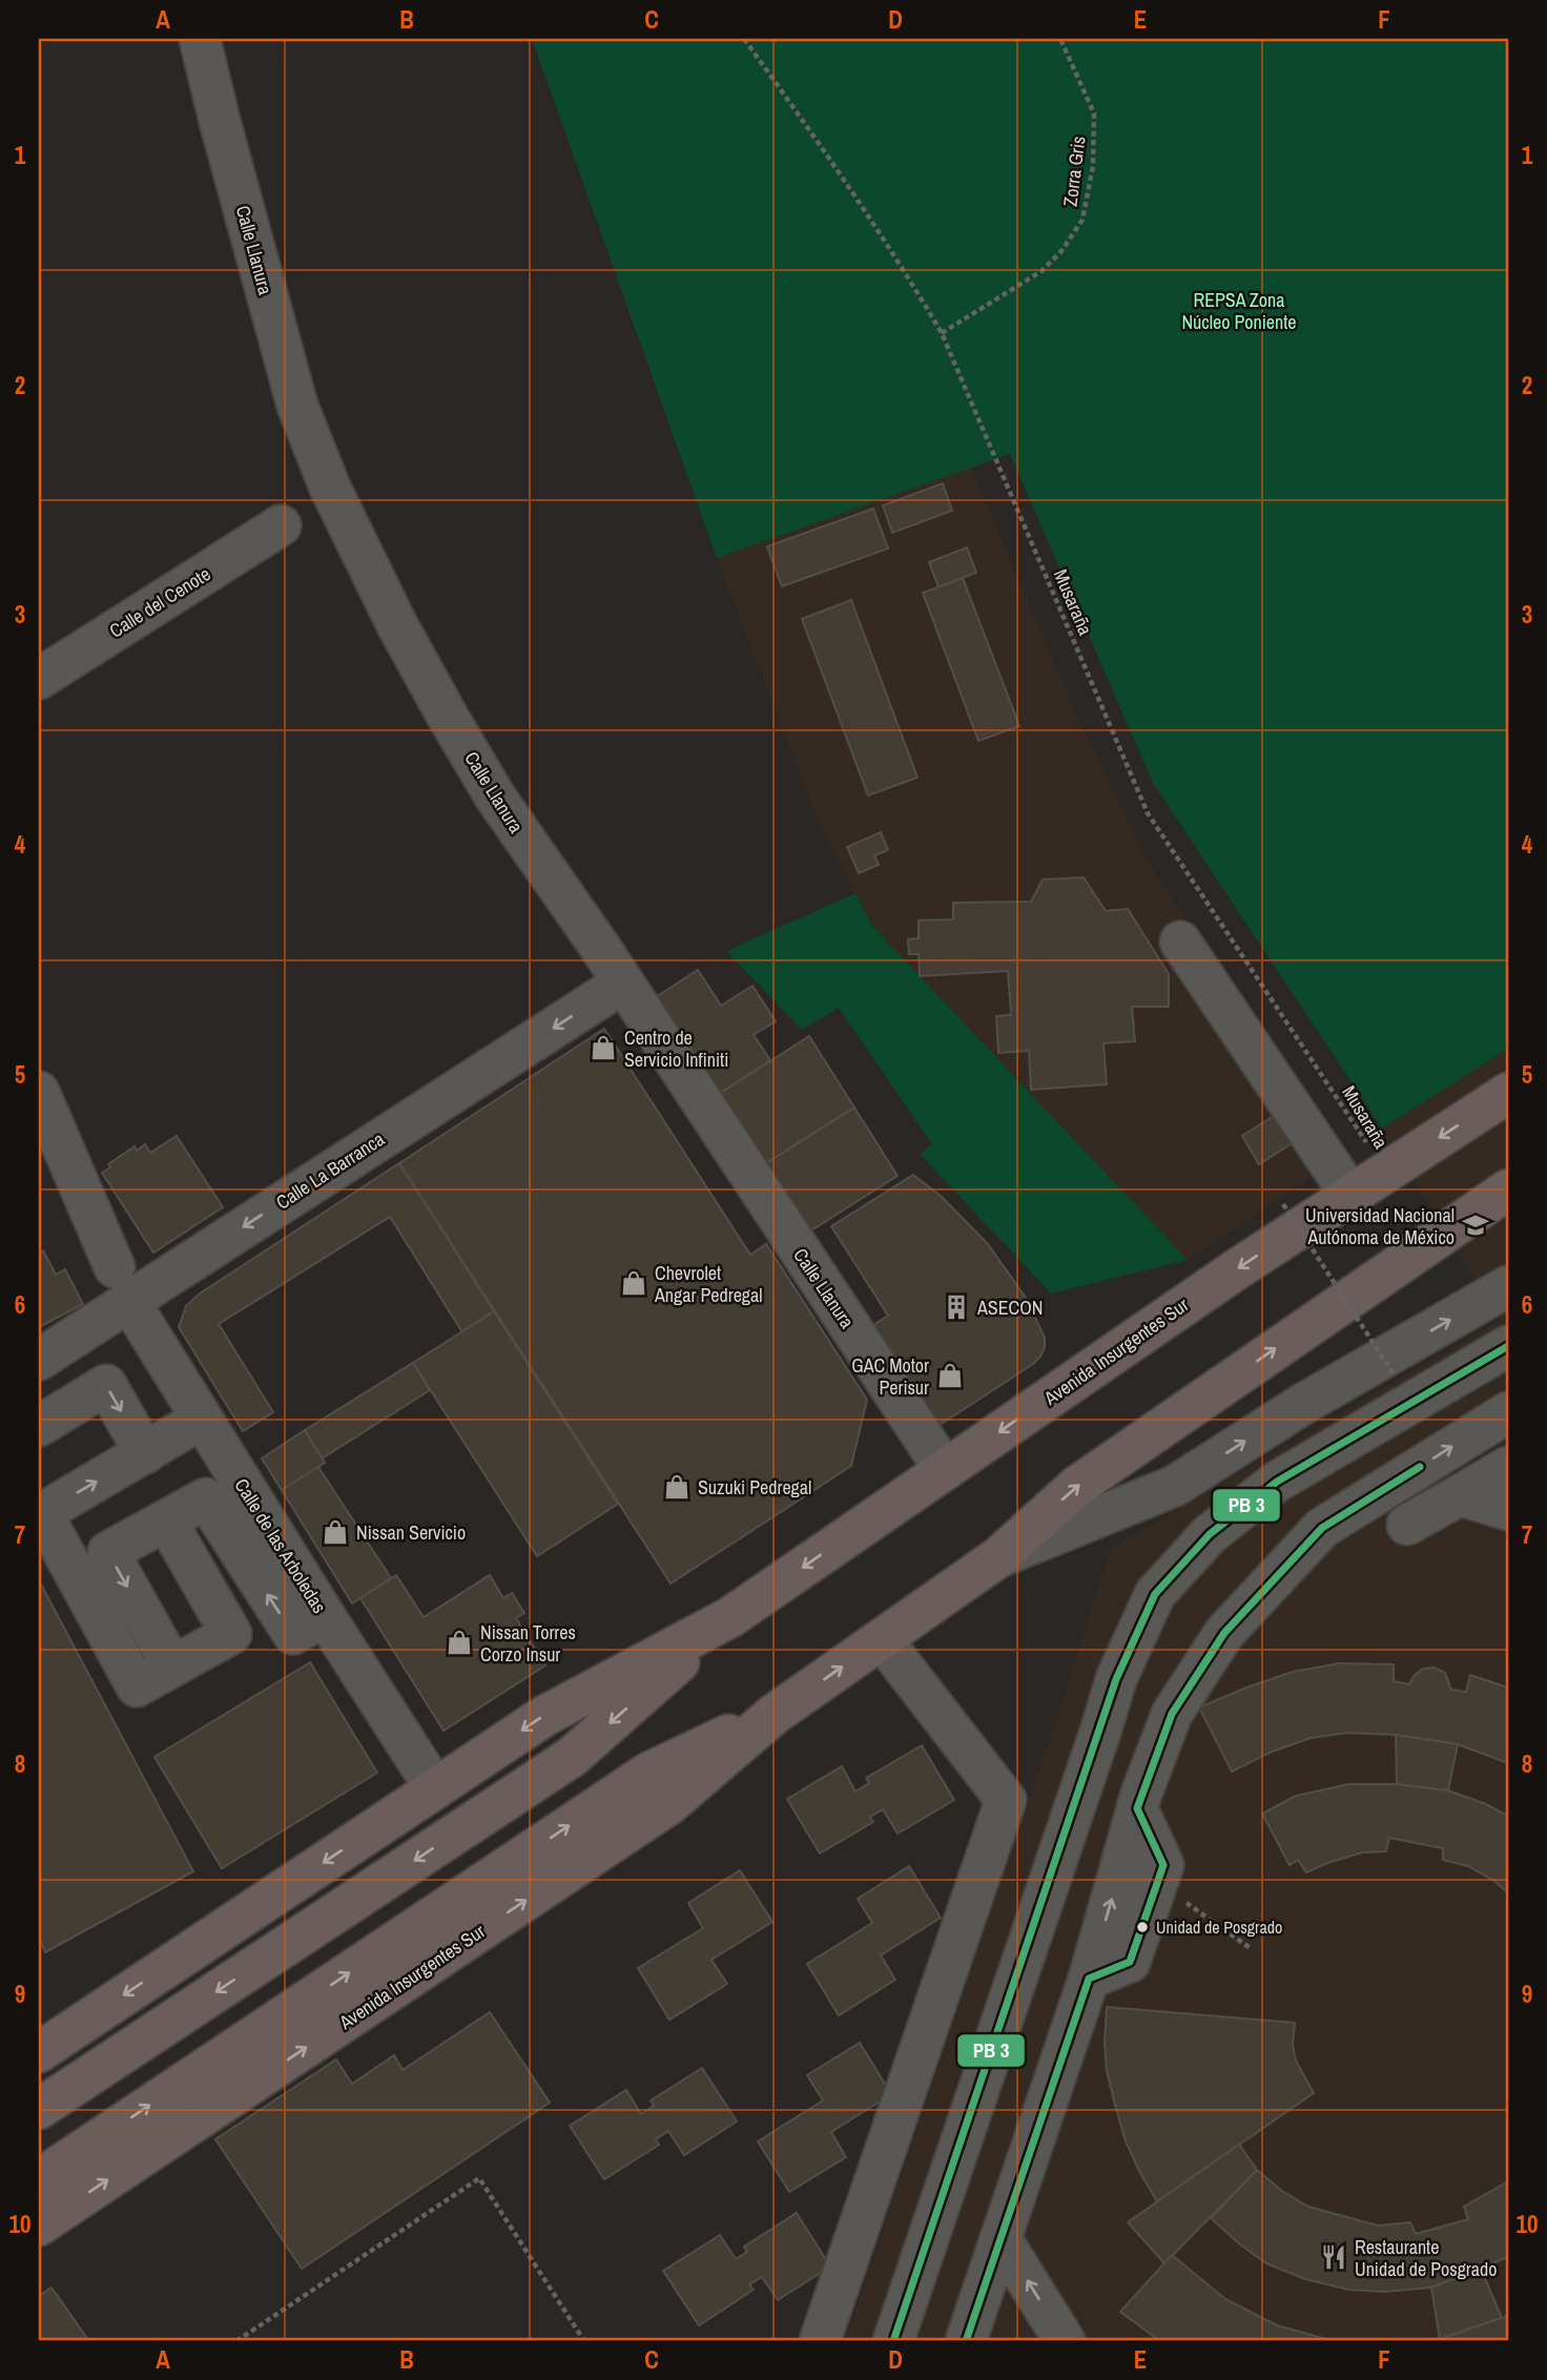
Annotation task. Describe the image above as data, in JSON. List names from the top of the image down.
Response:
{
  "streets": {
    "main road": ["Avenida Insurgentes Sur"],
    "street": [
      "Calle Llanura",
      "Calle del Cenote",
      "Calle La Barranca",
      "Calle de las Arboledas"
    ],
    "path": ["Zorra Gris", "Musaraña"]
  },
  "crossings": [
    ["Zorra Gris", "Musaraña"],
    ["Calle Llanura", "Calle La Barranca"],
    ["Calle Llanura", "Avenida Insurgentes Sur"],
    ["Musaraña", "Avenida Insurgentes Sur"],
    ["Calle La Barranca", "Calle de las Arboledas"],
    ["Avenida Insurgentes Sur", "Calle de las Arboledas"]
  ],
  "one_way": ["Calle La Barranca"],
  "parks": ["REPSA Zona Núcleo Poniente"],
  "places": {
    "shop": [
      "Centro de Servicio Infiniti",
      "Chevrolet Angar Pedregal",
      "GAC Motor Perisur",
      "Suzuki Pedregal",
      "Nissan Servicio",
      "Nissan Torres Corzo Insur"
    ],
    "school or university": ["Universidad Nacional Autónoma de México"],
    "building": ["ASECON"],
    "other": ["Unidad de Posgrado"],
    "restaurant": ["Restaurante Unidad de Posgrado"]
  },
  "grid": {
    "columns": [
      "A",
      "B",
      "C",
      "D",
      "E",
      "F"
    ],
    "rows": [
      "1",
      "2",
      "3",
      "4",
      "5",
      "6",
      "7",
      "8",
      "9",
      "10"
    ]
  }
}
